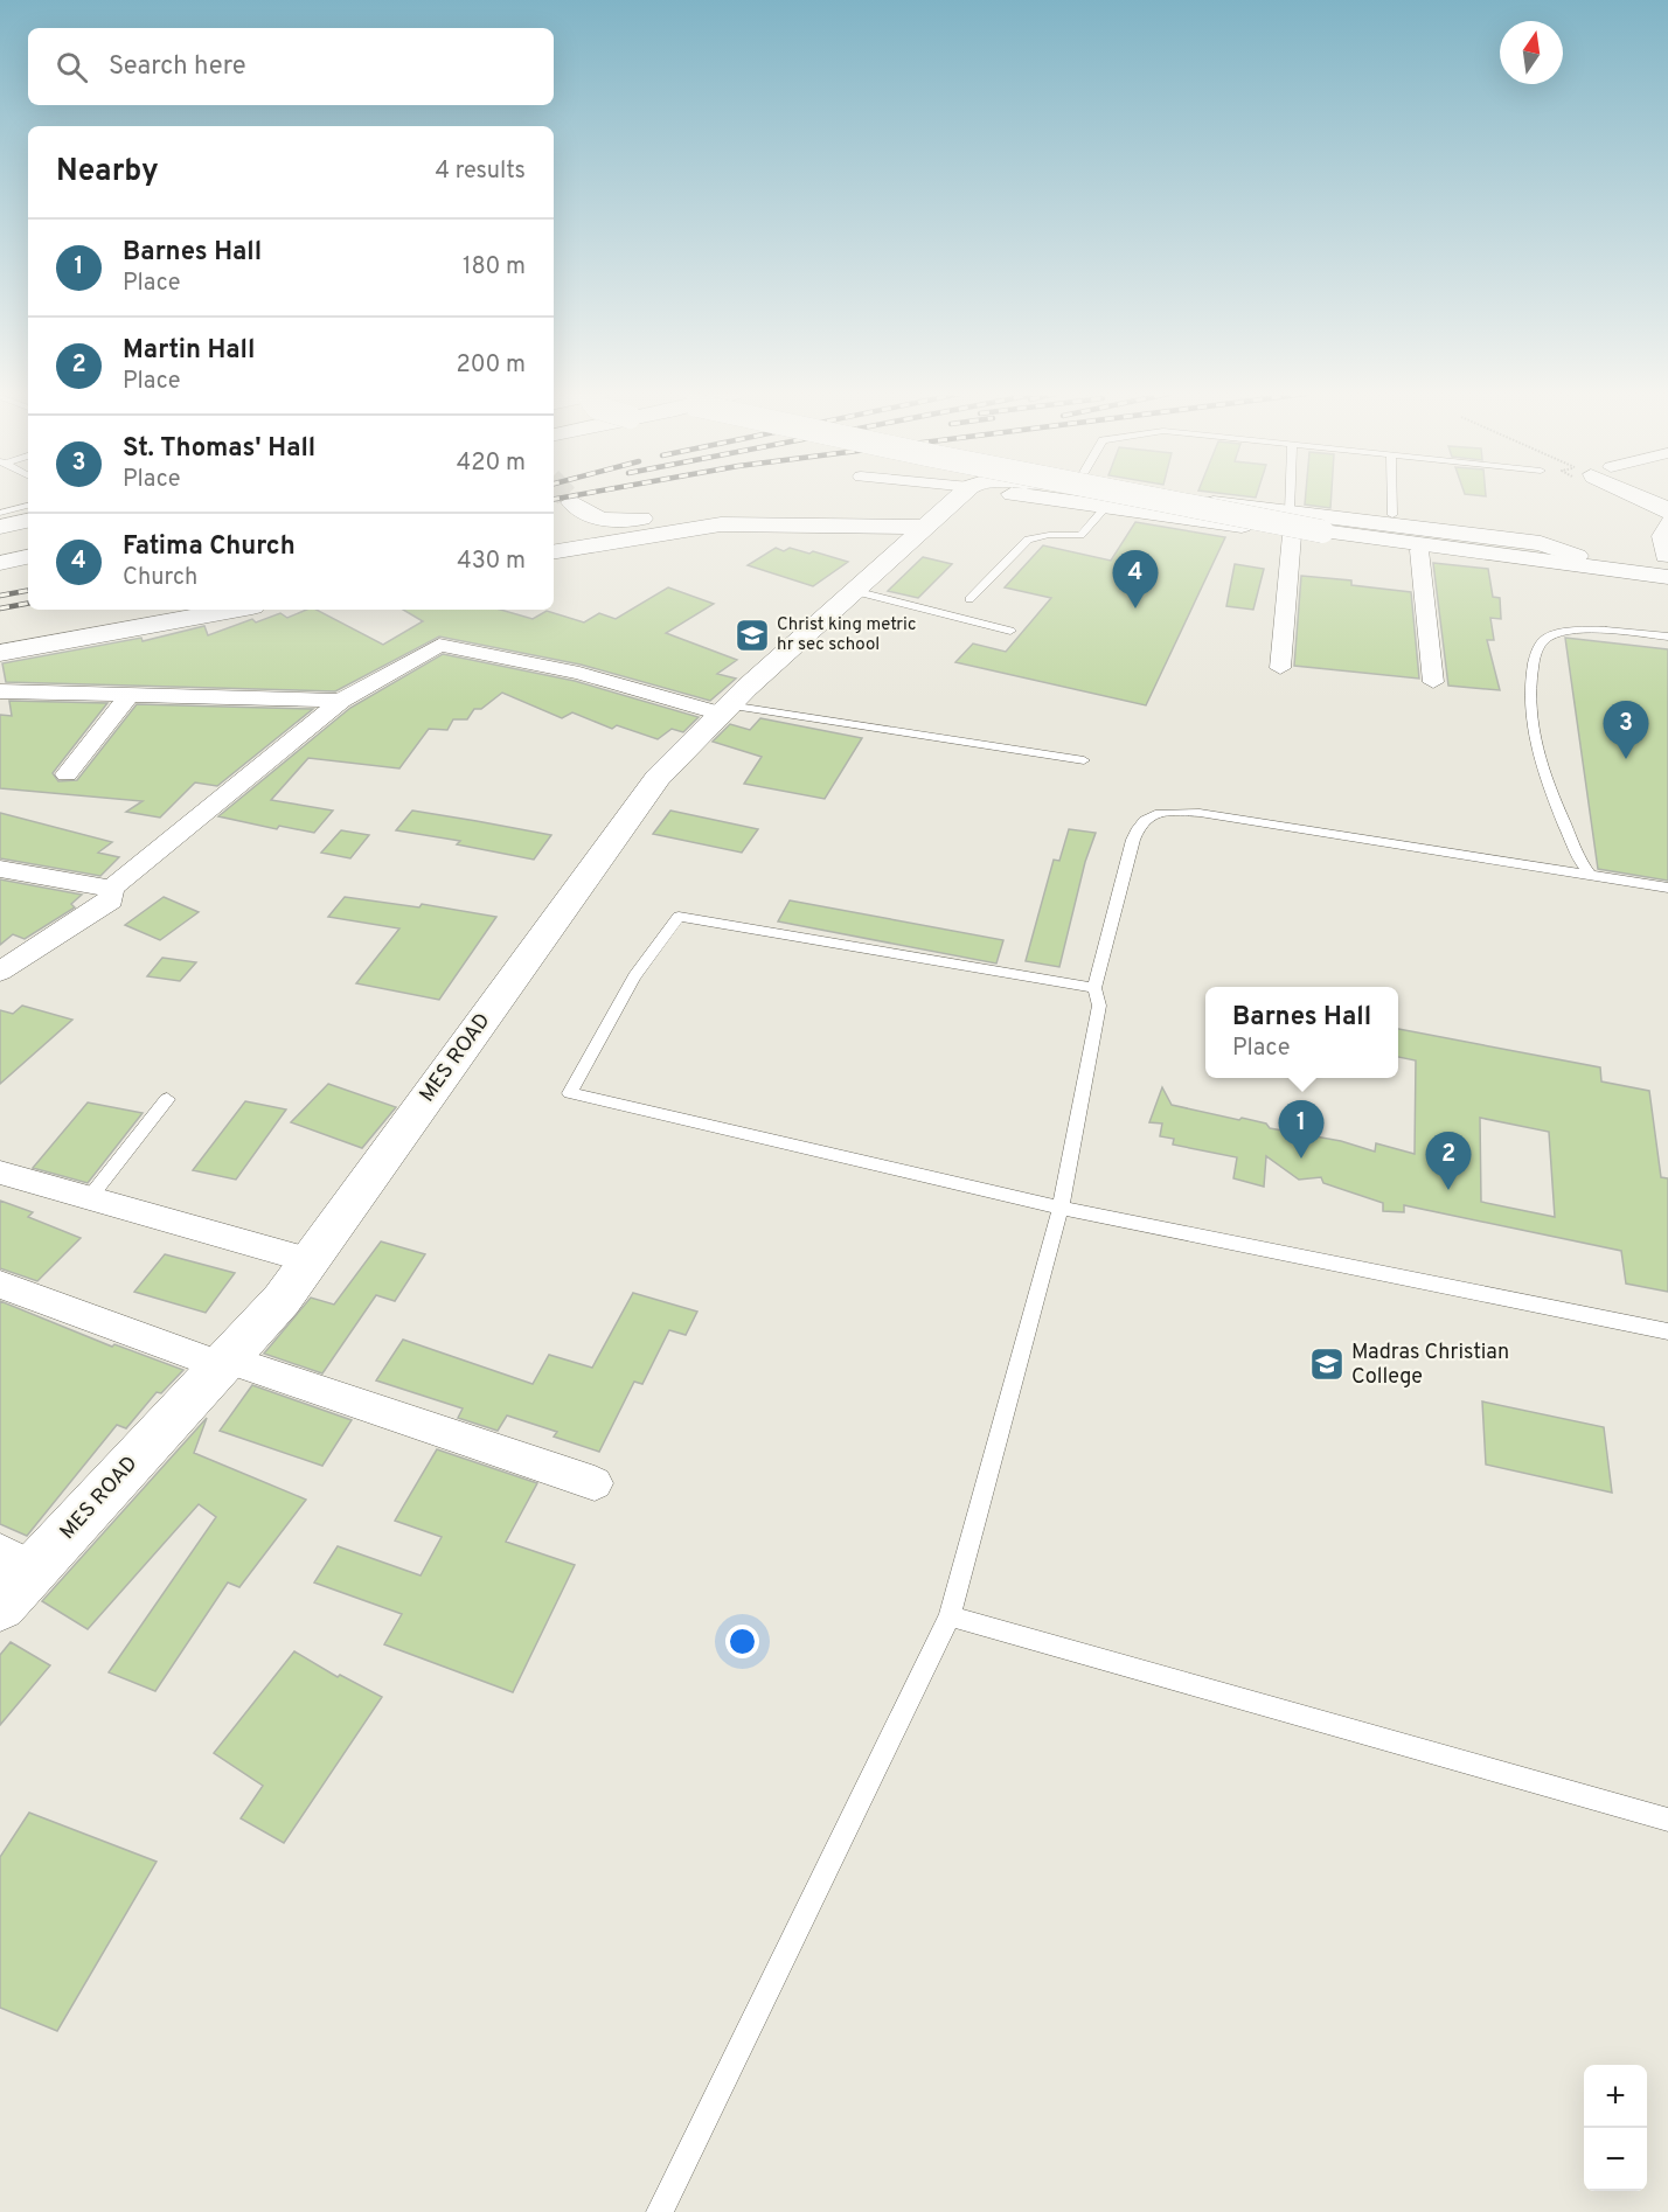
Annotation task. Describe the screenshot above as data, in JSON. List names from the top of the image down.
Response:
{
  "streets": {
    "street": ["MES ROAD"]
  },
  "places": {
    "school or university": ["Christ king metric hr sec school", "Madras Christian College"]
  },
  "north": "top",
  "page": {
    "search": "Search here",
    "heading": ["Nearby", "4 results"],
    "list": [
      {
        "mark": "1",
        "name": "Barnes Hall",
        "note": "Place",
        "value": "180 m"
      },
      {
        "mark": "2",
        "name": "Martin Hall",
        "note": "Place",
        "value": "200 m"
      },
      {
        "mark": "3",
        "name": "St. Thomas' Hall",
        "note": "Place",
        "value": "420 m"
      },
      {
        "mark": "4",
        "name": "Fatima Church",
        "note": "Church",
        "value": "430 m"
      }
    ],
    "pins": [
      "4",
      "3",
      "1",
      "2"
    ],
    "popup": ["Barnes Hall", "Place"],
    "map_buttons": ["+", "−"]
  }
}
